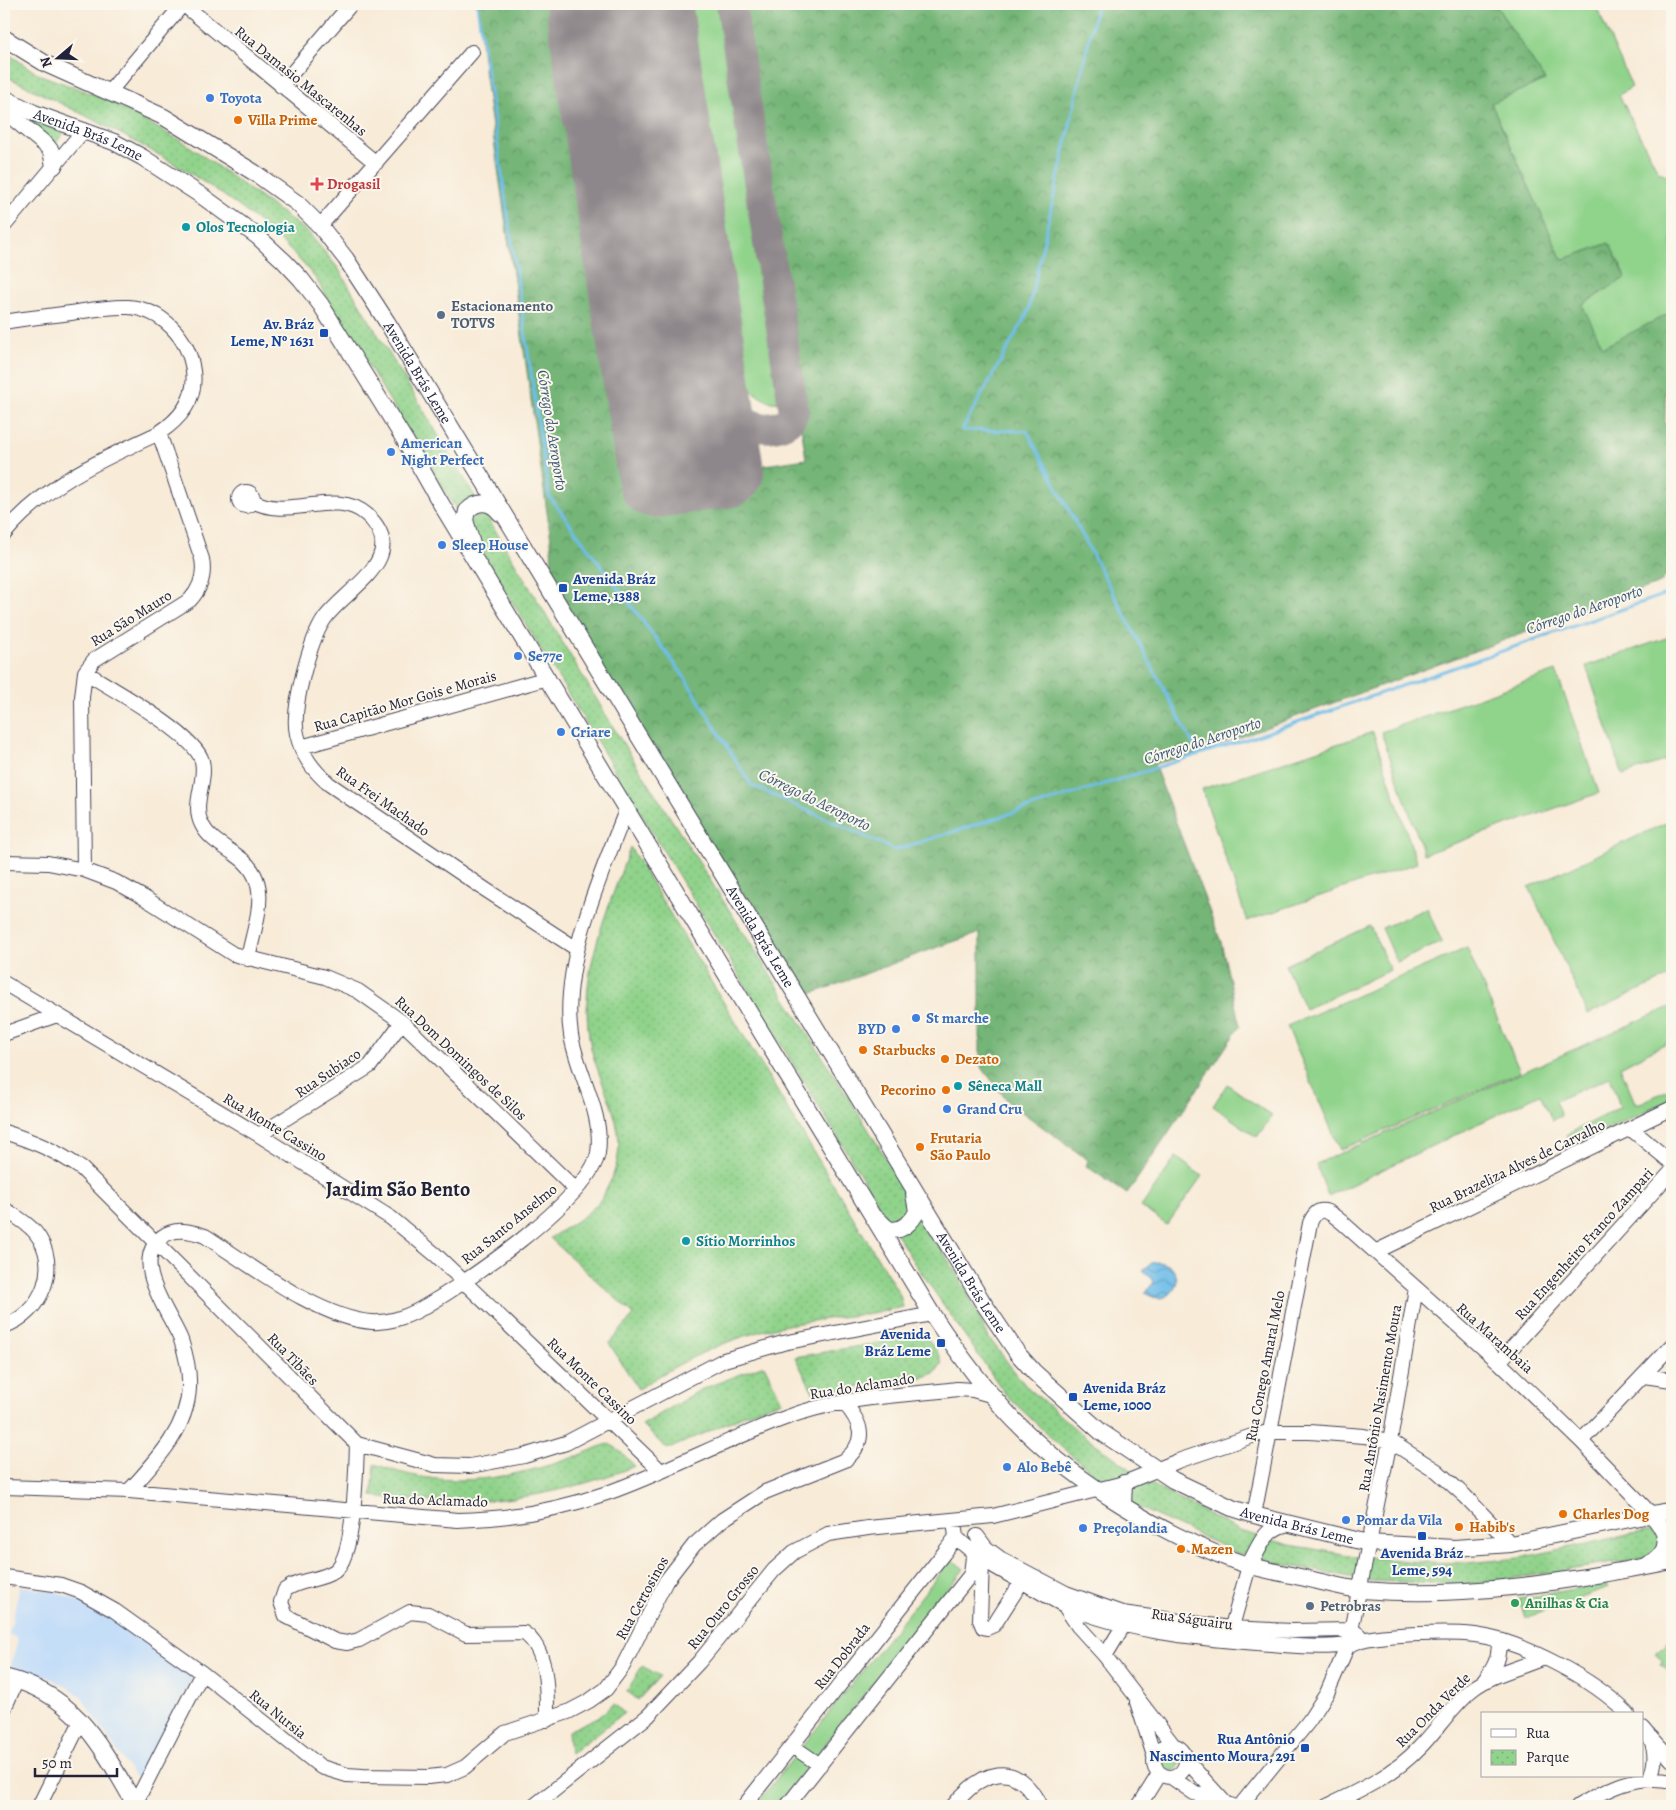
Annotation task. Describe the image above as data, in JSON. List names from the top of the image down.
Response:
{
  "streets": {
    "main road": ["Avenida Brás Leme"],
    "street": [
      "Rua Damasio Mascarenhas",
      "Rua São Mauro",
      "Rua Capitão Mor Gois e Morais",
      "Rua Frei Machado",
      "Rua Dom Domingos de Silos",
      "Rua Subiaco",
      "Rua Monte Cassino",
      "Rua Brazeliza Alves de Carvalho",
      "Rua Santo Anselmo",
      "Rua Engenheiro Franco Zampari",
      "Rua Marambaia",
      "Rua Tibães",
      "Rua Conego Amaral Melo",
      "Rua do Aclamado",
      "Rua Antônio Nasimento Moura",
      "Rua Certosinos",
      "Rua Ouro Grosso",
      "Rua Ságuairu",
      "Rua Dobrada",
      "Rua Onda Verde",
      "Rua Nursia"
    ]
  },
  "crossings": [
    ["Avenida Brás Leme", "Rua Capitão Mor Gois e Morais"],
    ["Avenida Brás Leme", "Rua Santo Anselmo"],
    ["Avenida Brás Leme", "Rua Marambaia"],
    ["Avenida Brás Leme", "Rua Conego Amaral Melo"],
    ["Avenida Brás Leme", "Rua do Aclamado"],
    ["Avenida Brás Leme", "Rua Antônio Nasimento Moura"],
    ["Avenida Brás Leme", "Rua Ouro Grosso"],
    ["Rua Capitão Mor Gois e Morais", "Rua Frei Machado"],
    ["Rua Frei Machado", "Rua Santo Anselmo"],
    ["Rua Dom Domingos de Silos", "Rua Subiaco"],
    ["Rua Dom Domingos de Silos", "Rua Santo Anselmo"],
    ["Rua Subiaco", "Rua Monte Cassino"],
    ["Rua Monte Cassino", "Rua Santo Anselmo"],
    ["Rua Monte Cassino", "Rua do Aclamado"],
    ["Rua Brazeliza Alves de Carvalho", "Rua Marambaia"],
    ["Rua Santo Anselmo", "Rua Tibães"],
    ["Rua Engenheiro Franco Zampari", "Rua Marambaia"],
    ["Rua Marambaia", "Rua Conego Amaral Melo"],
    ["Rua Marambaia", "Rua Antônio Nasimento Moura"],
    ["Rua Conego Amaral Melo", "Rua Ouro Grosso"],
    ["Rua do Aclamado", "Rua Certosinos"],
    ["Rua Antônio Nasimento Moura", "Rua Ouro Grosso"],
    ["Rua Antônio Nasimento Moura", "Rua Ságuairu"],
    ["Rua Certosinos", "Rua Nursia"],
    ["Rua Ságuairu", "Rua Dobrada"],
    ["Rua Ságuairu", "Rua Onda Verde"]
  ],
  "districts": ["Jardim São Bento"],
  "water": ["Córrego do Aeroporto"],
  "places": {
    "other": [
      "Toyota",
      "Villa Prime",
      "Olos Tecnologia",
      "Estacionamento TOTVS",
      "American Night Perfect",
      "Sleep House",
      "Se77e",
      "Criare",
      "St marche",
      "BYD",
      "Starbucks",
      "Dezato",
      "Sêneca Mall",
      "Pecorino",
      "Grand Cru",
      "Frutaria São Paulo",
      "Sítio Morrinhos",
      "Alo Bebê",
      "Charles Dog",
      "Pomar da Vila",
      "Habib's",
      "Preçolandia",
      "Mazen",
      "Anilhas & Cia",
      "Petrobras"
    ],
    "health": ["Drogasil"],
    "transit": [
      "Av. Bráz Leme, Nº 1631",
      "Avenida Bráz Leme, 1388",
      "Avenida Bráz Leme",
      "Avenida Bráz Leme, 1000",
      "Avenida Bráz Leme, 594",
      "Rua Antônio Nascimento Moura, 291"
    ]
  },
  "legend": ["Rua", "Parque"],
  "scale_bar": "50 m",
  "north": "left"
}
